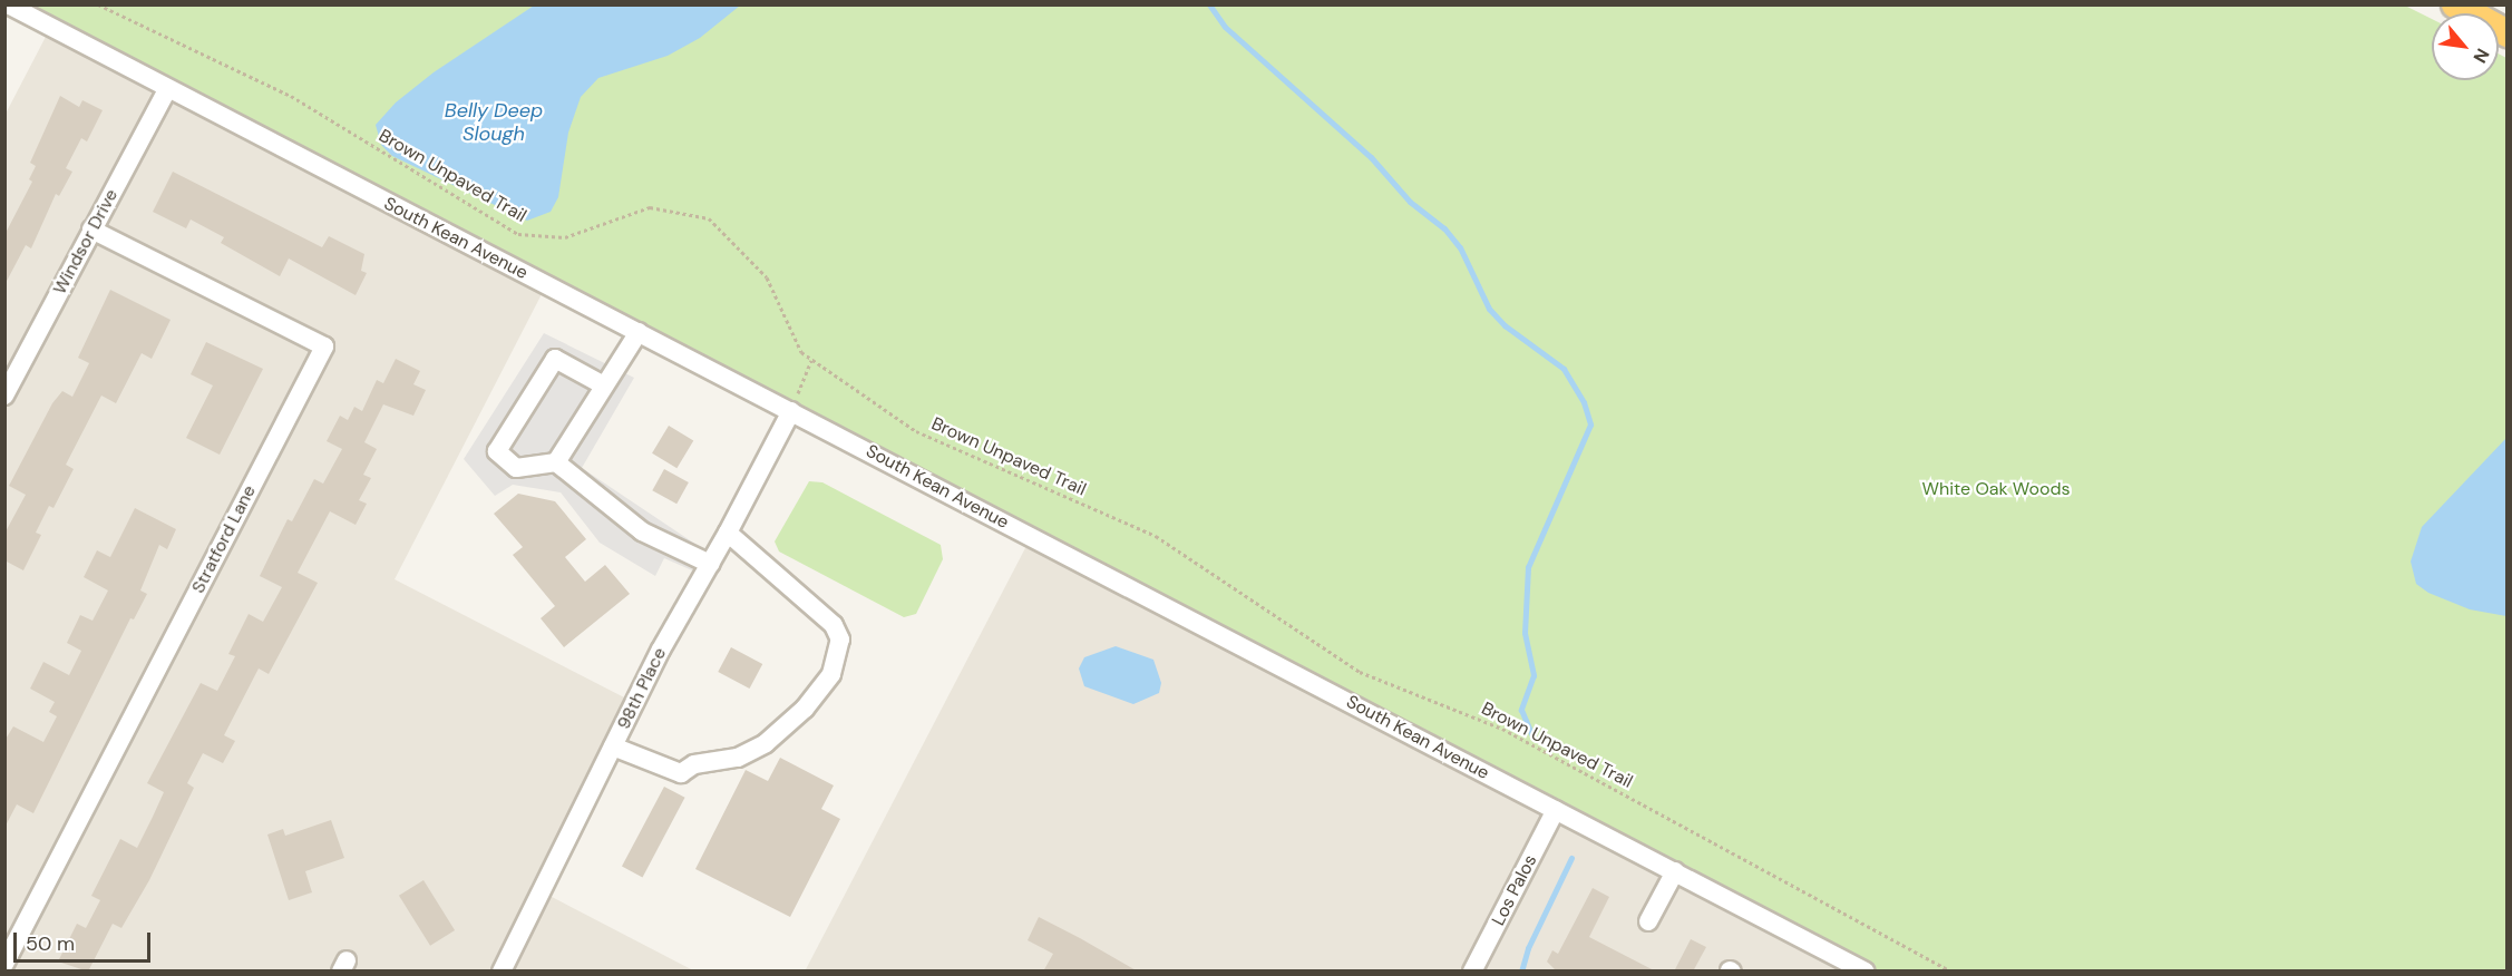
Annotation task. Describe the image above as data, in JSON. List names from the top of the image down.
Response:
{
  "streets": {
    "street": [
      "South Kean Avenue",
      "Windsor Drive",
      "Stratford Lane",
      "98th Place",
      "Los Palos"
    ],
    "path": ["Brown Unpaved Trail"]
  },
  "crossings": [
    ["South Kean Avenue", "Windsor Drive"],
    ["South Kean Avenue", "98th Place"],
    ["South Kean Avenue", "Los Palos"],
    ["Windsor Drive", "Stratford Lane"]
  ],
  "water": ["Belly Deep Slough"],
  "parks": ["White Oak Woods"],
  "scale_bar": "50 m",
  "north": "bottom right"
}
